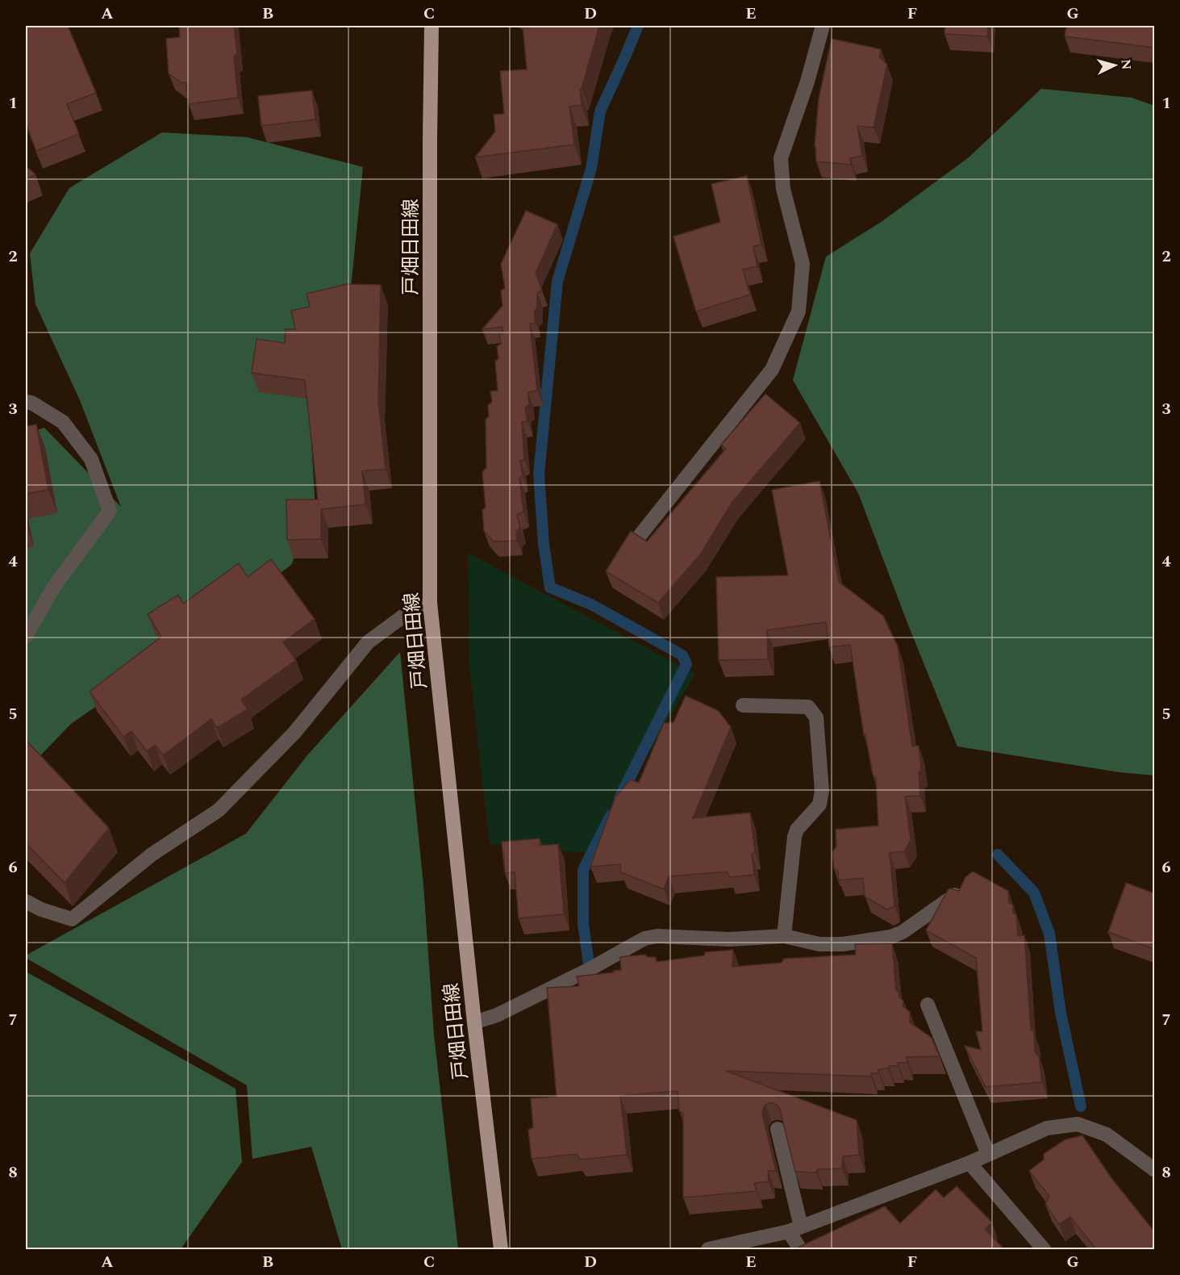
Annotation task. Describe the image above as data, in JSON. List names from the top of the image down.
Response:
{
  "streets": {
    "main road": ["戸畑日田線"]
  },
  "north": "right",
  "grid": {
    "columns": [
      "A",
      "B",
      "C",
      "D",
      "E",
      "F",
      "G"
    ],
    "rows": [
      "1",
      "2",
      "3",
      "4",
      "5",
      "6",
      "7",
      "8"
    ]
  }
}
